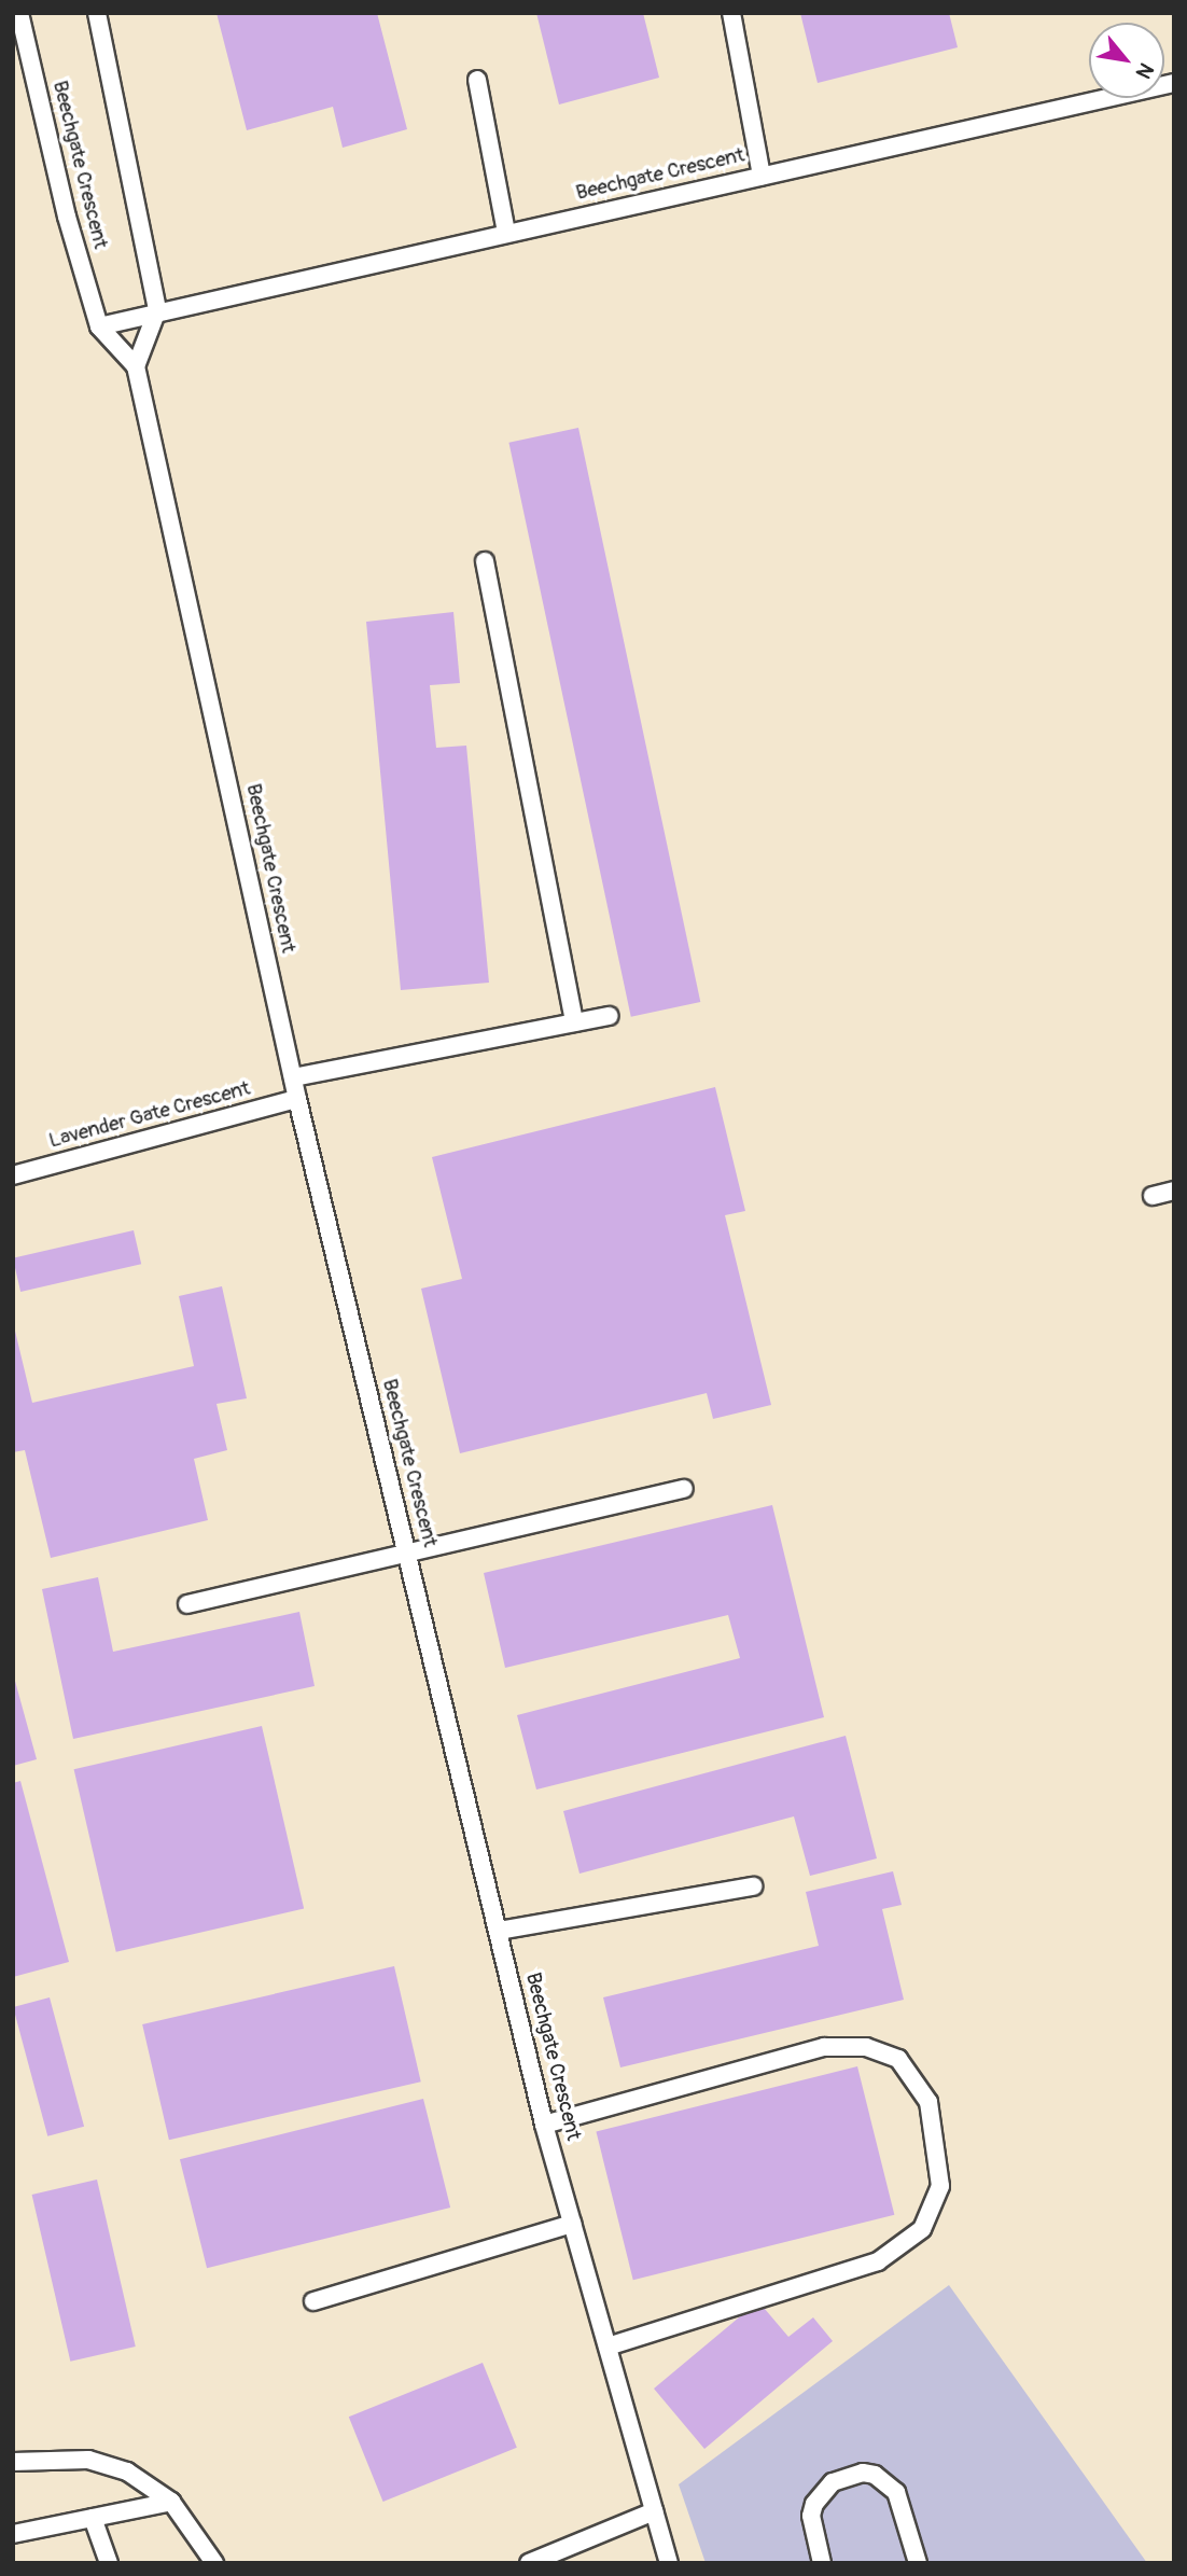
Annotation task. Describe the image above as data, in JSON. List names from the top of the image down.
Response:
{
  "streets": {
    "lane": ["Beechgate Crescent", "Lavender Gate Crescent"]
  },
  "crossings": [
    ["Beechgate Crescent", "Lavender Gate Crescent"]
  ],
  "north": "bottom right"
}
